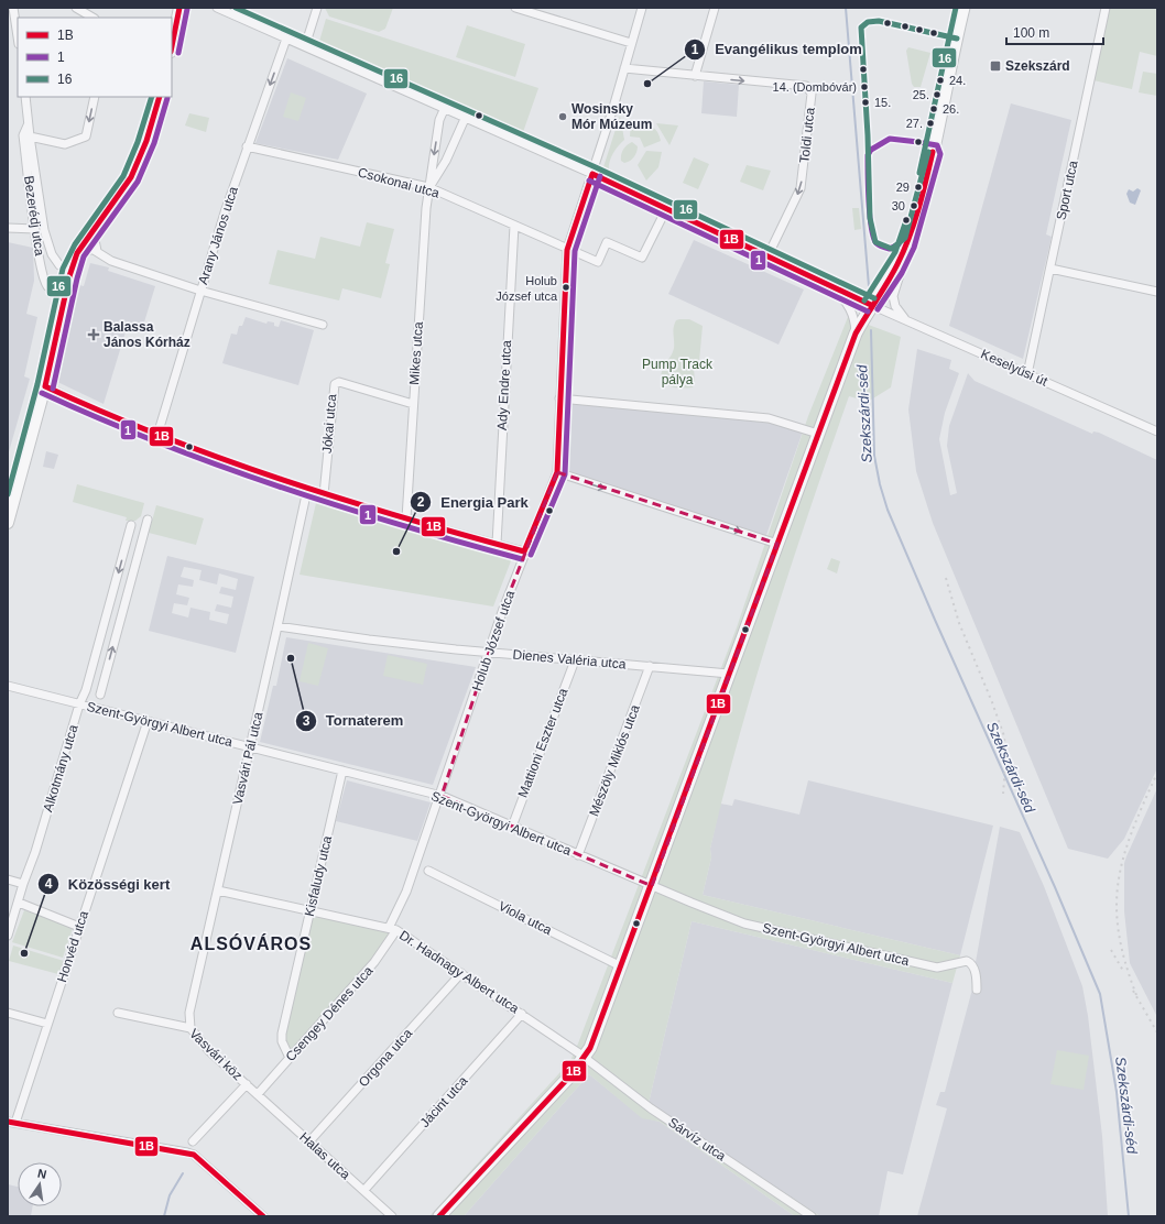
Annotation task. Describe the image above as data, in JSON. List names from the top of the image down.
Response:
{
  "streets": {
    "street": [
      "Toldi utca",
      "Csokonai utca",
      "Sport utca",
      "Bezerédj utca",
      "Arany János utca",
      "Mikes utca",
      "Keselyűsi út",
      "Ady Endre utca",
      "Jókai utca",
      "Holub József utca",
      "Dienes Valéria utca",
      "Szent-Györgyi Albert utca",
      "Mattioni Eszter utca",
      "Vasvári Pál utca",
      "Mészöly Miklós utca",
      "Alkotmány utca",
      "Kisfaludy utca",
      "Viola utca",
      "Honvéd utca",
      "Dr. Hadnagy Albert utca",
      "Csengey Dénes utca",
      "Vasvári köz",
      "Orgona utca",
      "Jácint utca",
      "Sárvíz utca",
      "Halas utca"
    ]
  },
  "crossings": [
    ["Toldi utca", "Keselyűsi út"],
    ["Toldi utca", "Holub József utca"],
    ["Csokonai utca", "Arany János utca"],
    ["Csokonai utca", "Mikes utca"],
    ["Csokonai utca", "Keselyűsi út"],
    ["Csokonai utca", "Ady Endre utca"],
    ["Csokonai utca", "Holub József utca"],
    ["Sport utca", "Keselyűsi út"],
    ["Arany János utca", "Keselyűsi út"],
    ["Mikes utca", "Keselyűsi út"],
    ["Mikes utca", "Jókai utca"],
    ["Keselyűsi út", "Holub József utca"],
    ["Holub József utca", "Dienes Valéria utca"],
    ["Holub József utca", "Szent-Györgyi Albert utca"],
    ["Holub József utca", "Csengey Dénes utca"],
    ["Dienes Valéria utca", "Mattioni Eszter utca"],
    ["Dienes Valéria utca", "Vasvári Pál utca"],
    ["Dienes Valéria utca", "Mészöly Miklós utca"],
    ["Szent-Györgyi Albert utca", "Mattioni Eszter utca"],
    ["Szent-Györgyi Albert utca", "Vasvári Pál utca"],
    ["Szent-Györgyi Albert utca", "Mészöly Miklós utca"],
    ["Szent-Györgyi Albert utca", "Alkotmány utca"],
    ["Szent-Györgyi Albert utca", "Kisfaludy utca"],
    ["Szent-Györgyi Albert utca", "Honvéd utca"],
    ["Szent-Györgyi Albert utca", "Csengey Dénes utca"],
    ["Vasvári Pál utca", "Dr. Hadnagy Albert utca"],
    ["Vasvári Pál utca", "Vasvári köz"],
    ["Kisfaludy utca", "Dr. Hadnagy Albert utca"],
    ["Kisfaludy utca", "Csengey Dénes utca"],
    ["Dr. Hadnagy Albert utca", "Csengey Dénes utca"],
    ["Dr. Hadnagy Albert utca", "Orgona utca"],
    ["Dr. Hadnagy Albert utca", "Jácint utca"],
    ["Dr. Hadnagy Albert utca", "Sárvíz utca"],
    ["Csengey Dénes utca", "Vasvári köz"],
    ["Csengey Dénes utca", "Halas utca"],
    ["Vasvári köz", "Halas utca"],
    ["Orgona utca", "Halas utca"],
    ["Jácint utca", "Halas utca"]
  ],
  "districts": ["ALSÓVÁROS"],
  "water": ["Szekszárdi-séd"],
  "parks": ["Pump Track pálya"],
  "places": {
    "transit": ["Szekszárd"],
    "other": [
      "24.",
      "Evangélikus templom",
      "14. (Dombóvár)",
      "25.",
      "15.",
      "26.",
      "Wosinsky Mór Múzeum",
      "27.",
      "29",
      "30",
      "Holub József utca",
      "Energia Park",
      "Tornaterem",
      "Közösségi kert"
    ],
    "health": ["Balassa János Kórház"]
  },
  "lines": ["transit line 1B", "transit line 16", "transit line 1"],
  "legend": ["1B", "1", "16"],
  "scale_bar": "100 m",
  "north": "top"
}
